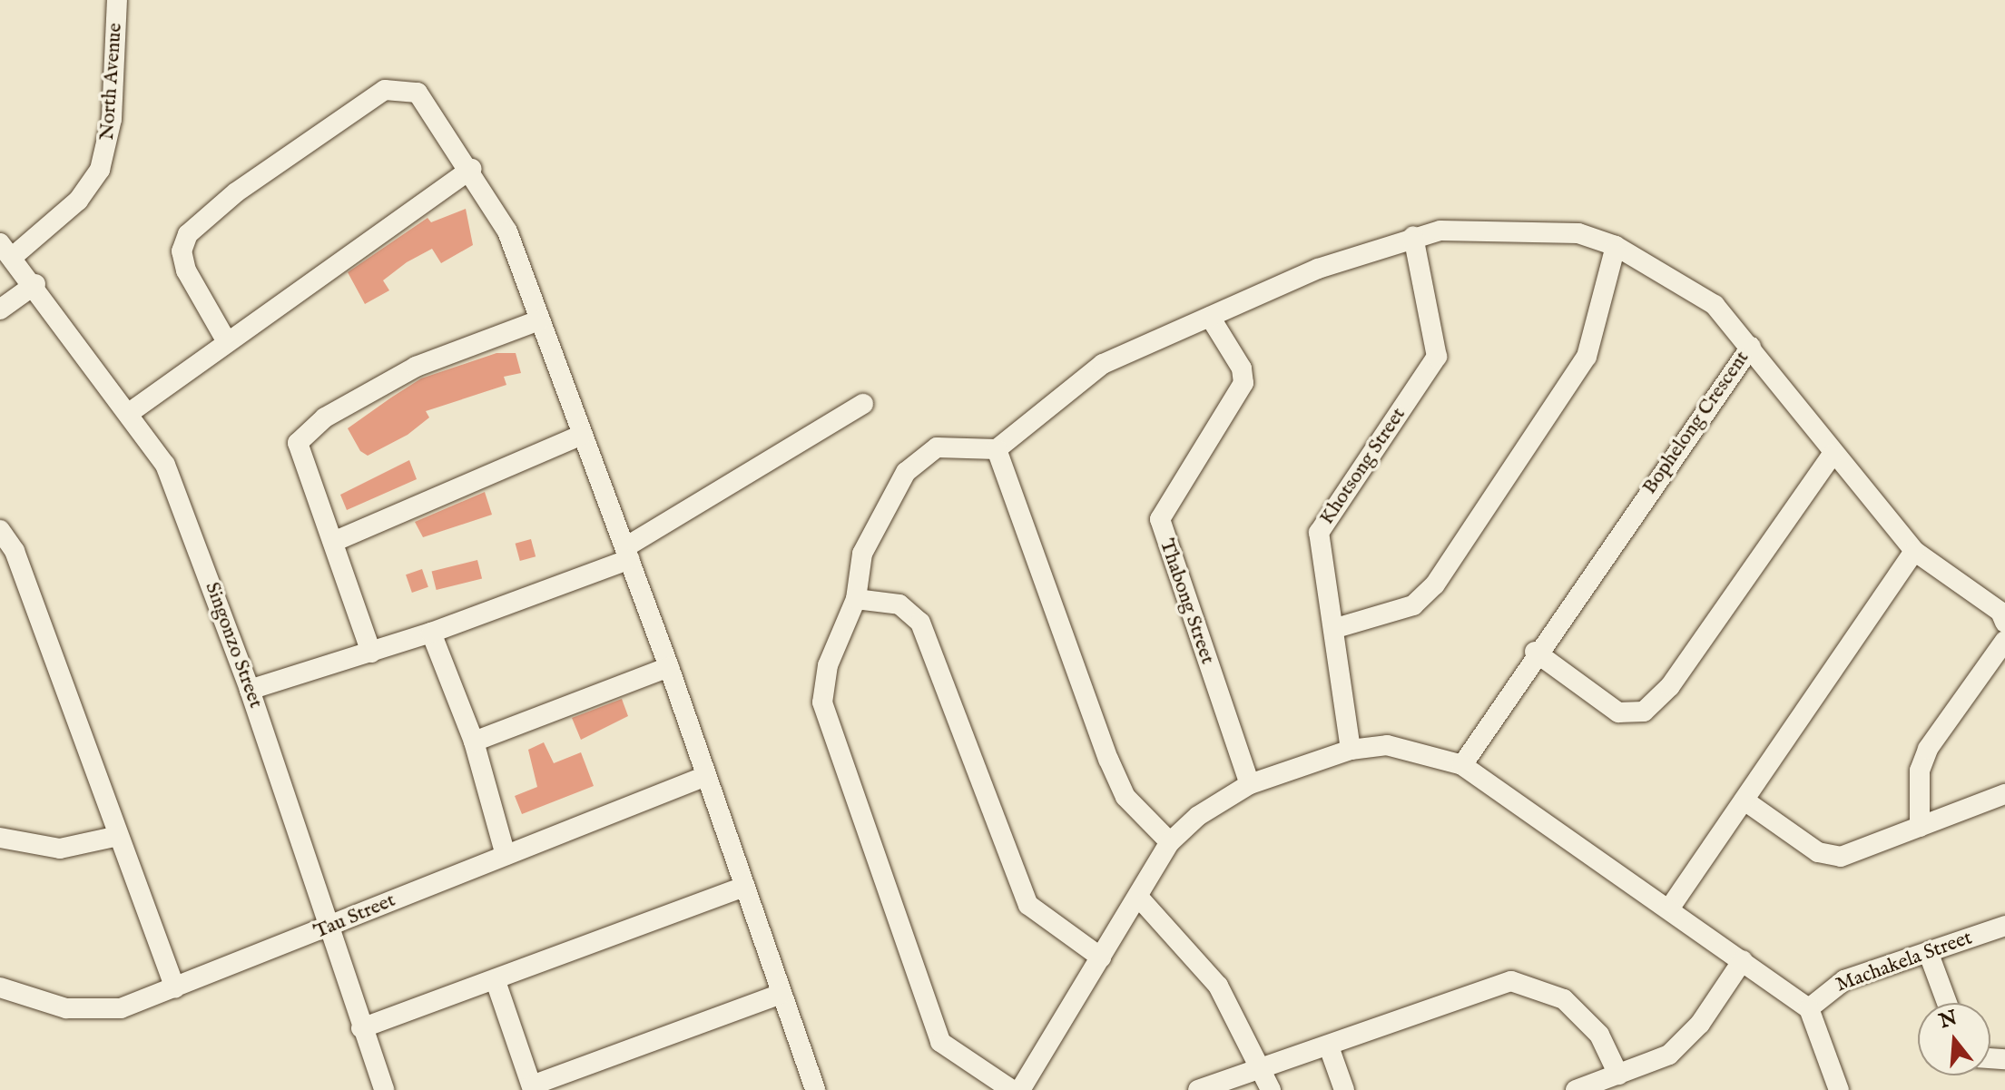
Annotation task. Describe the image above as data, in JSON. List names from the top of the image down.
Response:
{
  "streets": {
    "street": [
      "North Avenue",
      "Bophelong Crescent",
      "Khotsong Street",
      "Thabong Street",
      "Singonzo Street",
      "Tau Street",
      "Machakela Street"
    ]
  },
  "crossings": [
    ["North Avenue", "Singonzo Street"],
    ["Bophelong Crescent", "Khotsong Street"],
    ["Bophelong Crescent", "Thabong Street"],
    ["Singonzo Street", "Tau Street"]
  ],
  "north": "top"
}
